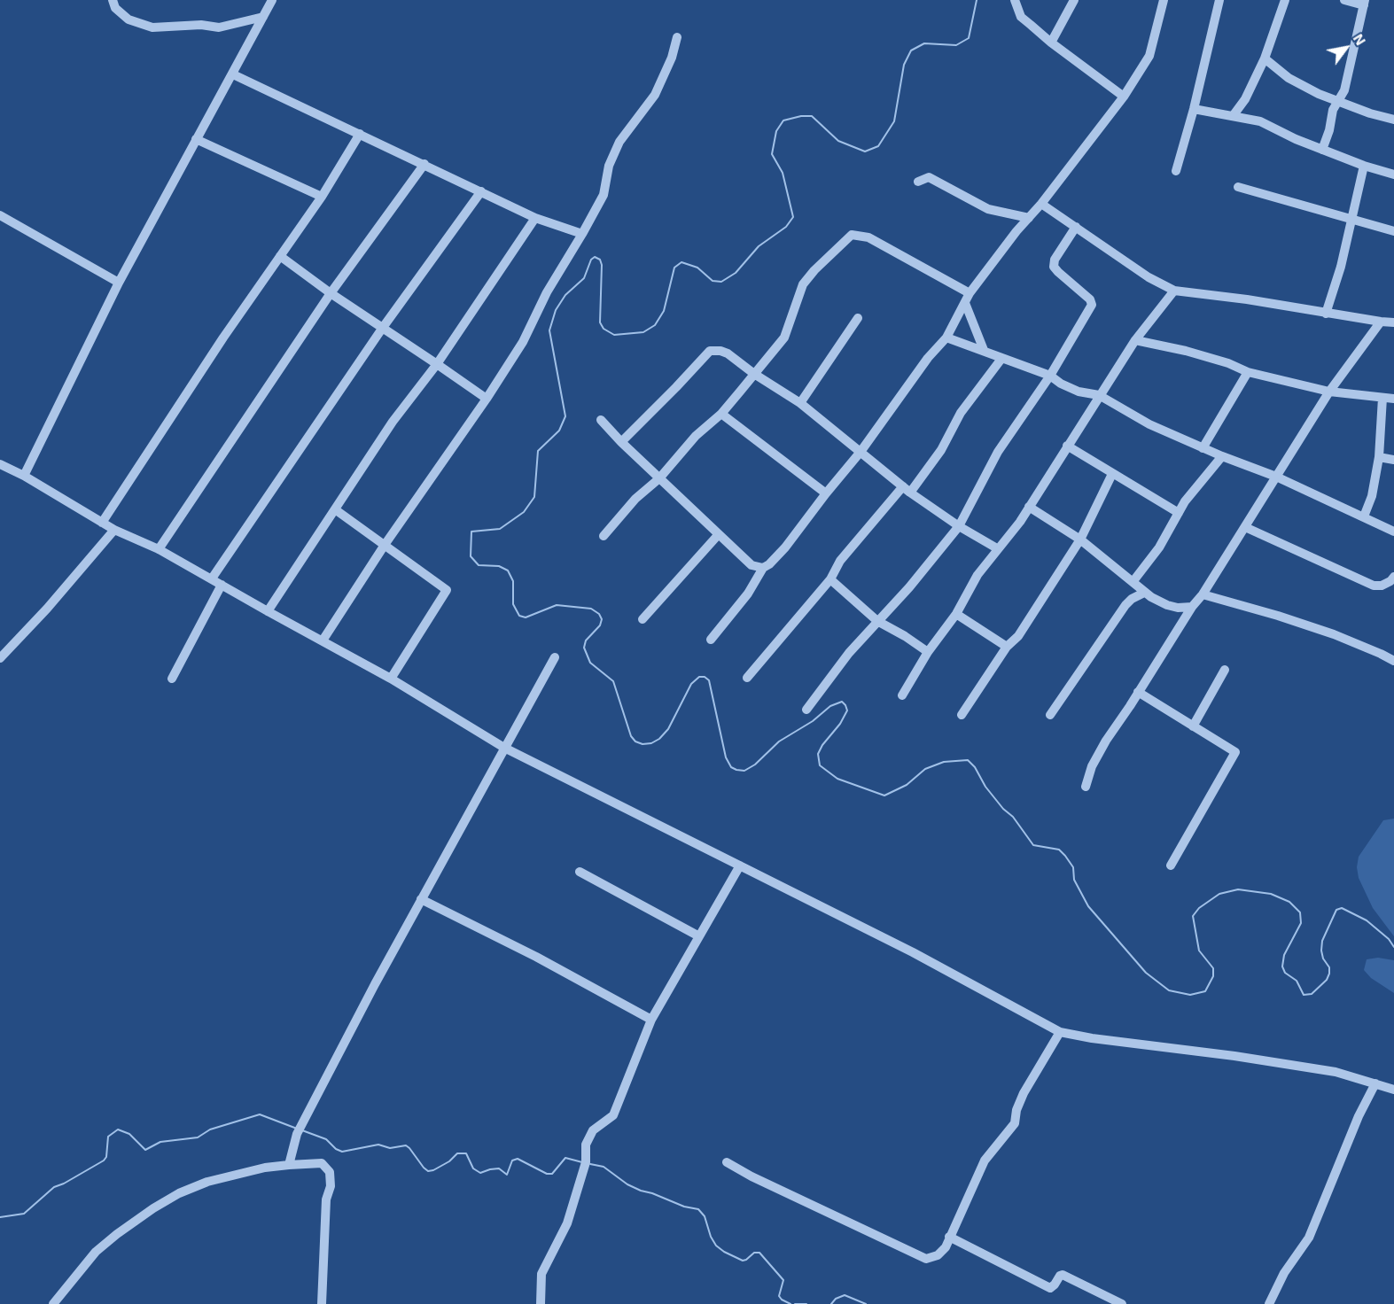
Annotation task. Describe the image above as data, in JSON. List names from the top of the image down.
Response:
{
  "north": "top right"
}
